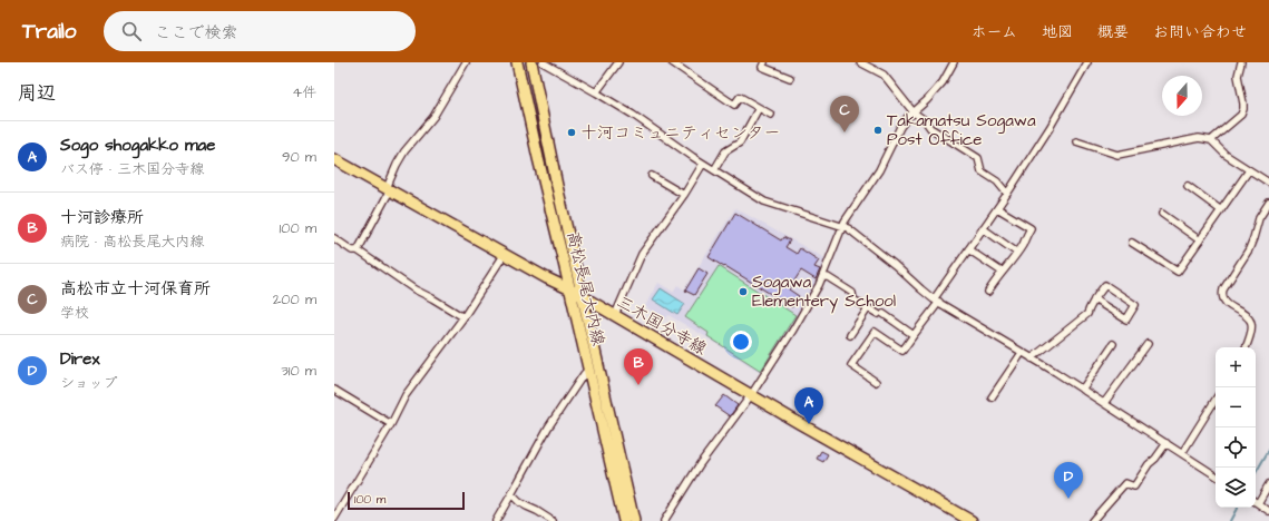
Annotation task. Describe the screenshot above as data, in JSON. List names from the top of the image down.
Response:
{
  "streets": {
    "main road": ["高松長尾大内線", "三木国分寺線"]
  },
  "crossings": [
    ["高松長尾大内線", "三木国分寺線"]
  ],
  "places": ["Takamatsu Sogawa Post Office", "十河コミュニティセンター", "Sogawa Elementery School"],
  "scale_bar": "100 m",
  "north": "bottom",
  "page": {
    "header": "Trailo",
    "search": "ここで検索",
    "nav": [
      "ホーム",
      "地図",
      "概要",
      "お問い合わせ"
    ],
    "heading": ["周辺", "4件"],
    "pins": [
      "C",
      "B",
      "A",
      "D"
    ],
    "list": [
      {
        "mark": "A",
        "name": "Sogo shogakko mae",
        "note": "バス停 · 三木国分寺線",
        "value": "90 m"
      },
      {
        "mark": "B",
        "name": "十河診療所",
        "note": "病院 · 高松長尾大内線",
        "value": "100 m"
      },
      {
        "mark": "C",
        "name": "高松市立十河保育所",
        "note": "学校",
        "value": "200 m"
      },
      {
        "mark": "D",
        "name": "Direx",
        "note": "ショップ",
        "value": "310 m"
      }
    ],
    "map_buttons": ["+", "−"],
    "scale": "100 m"
  }
}
